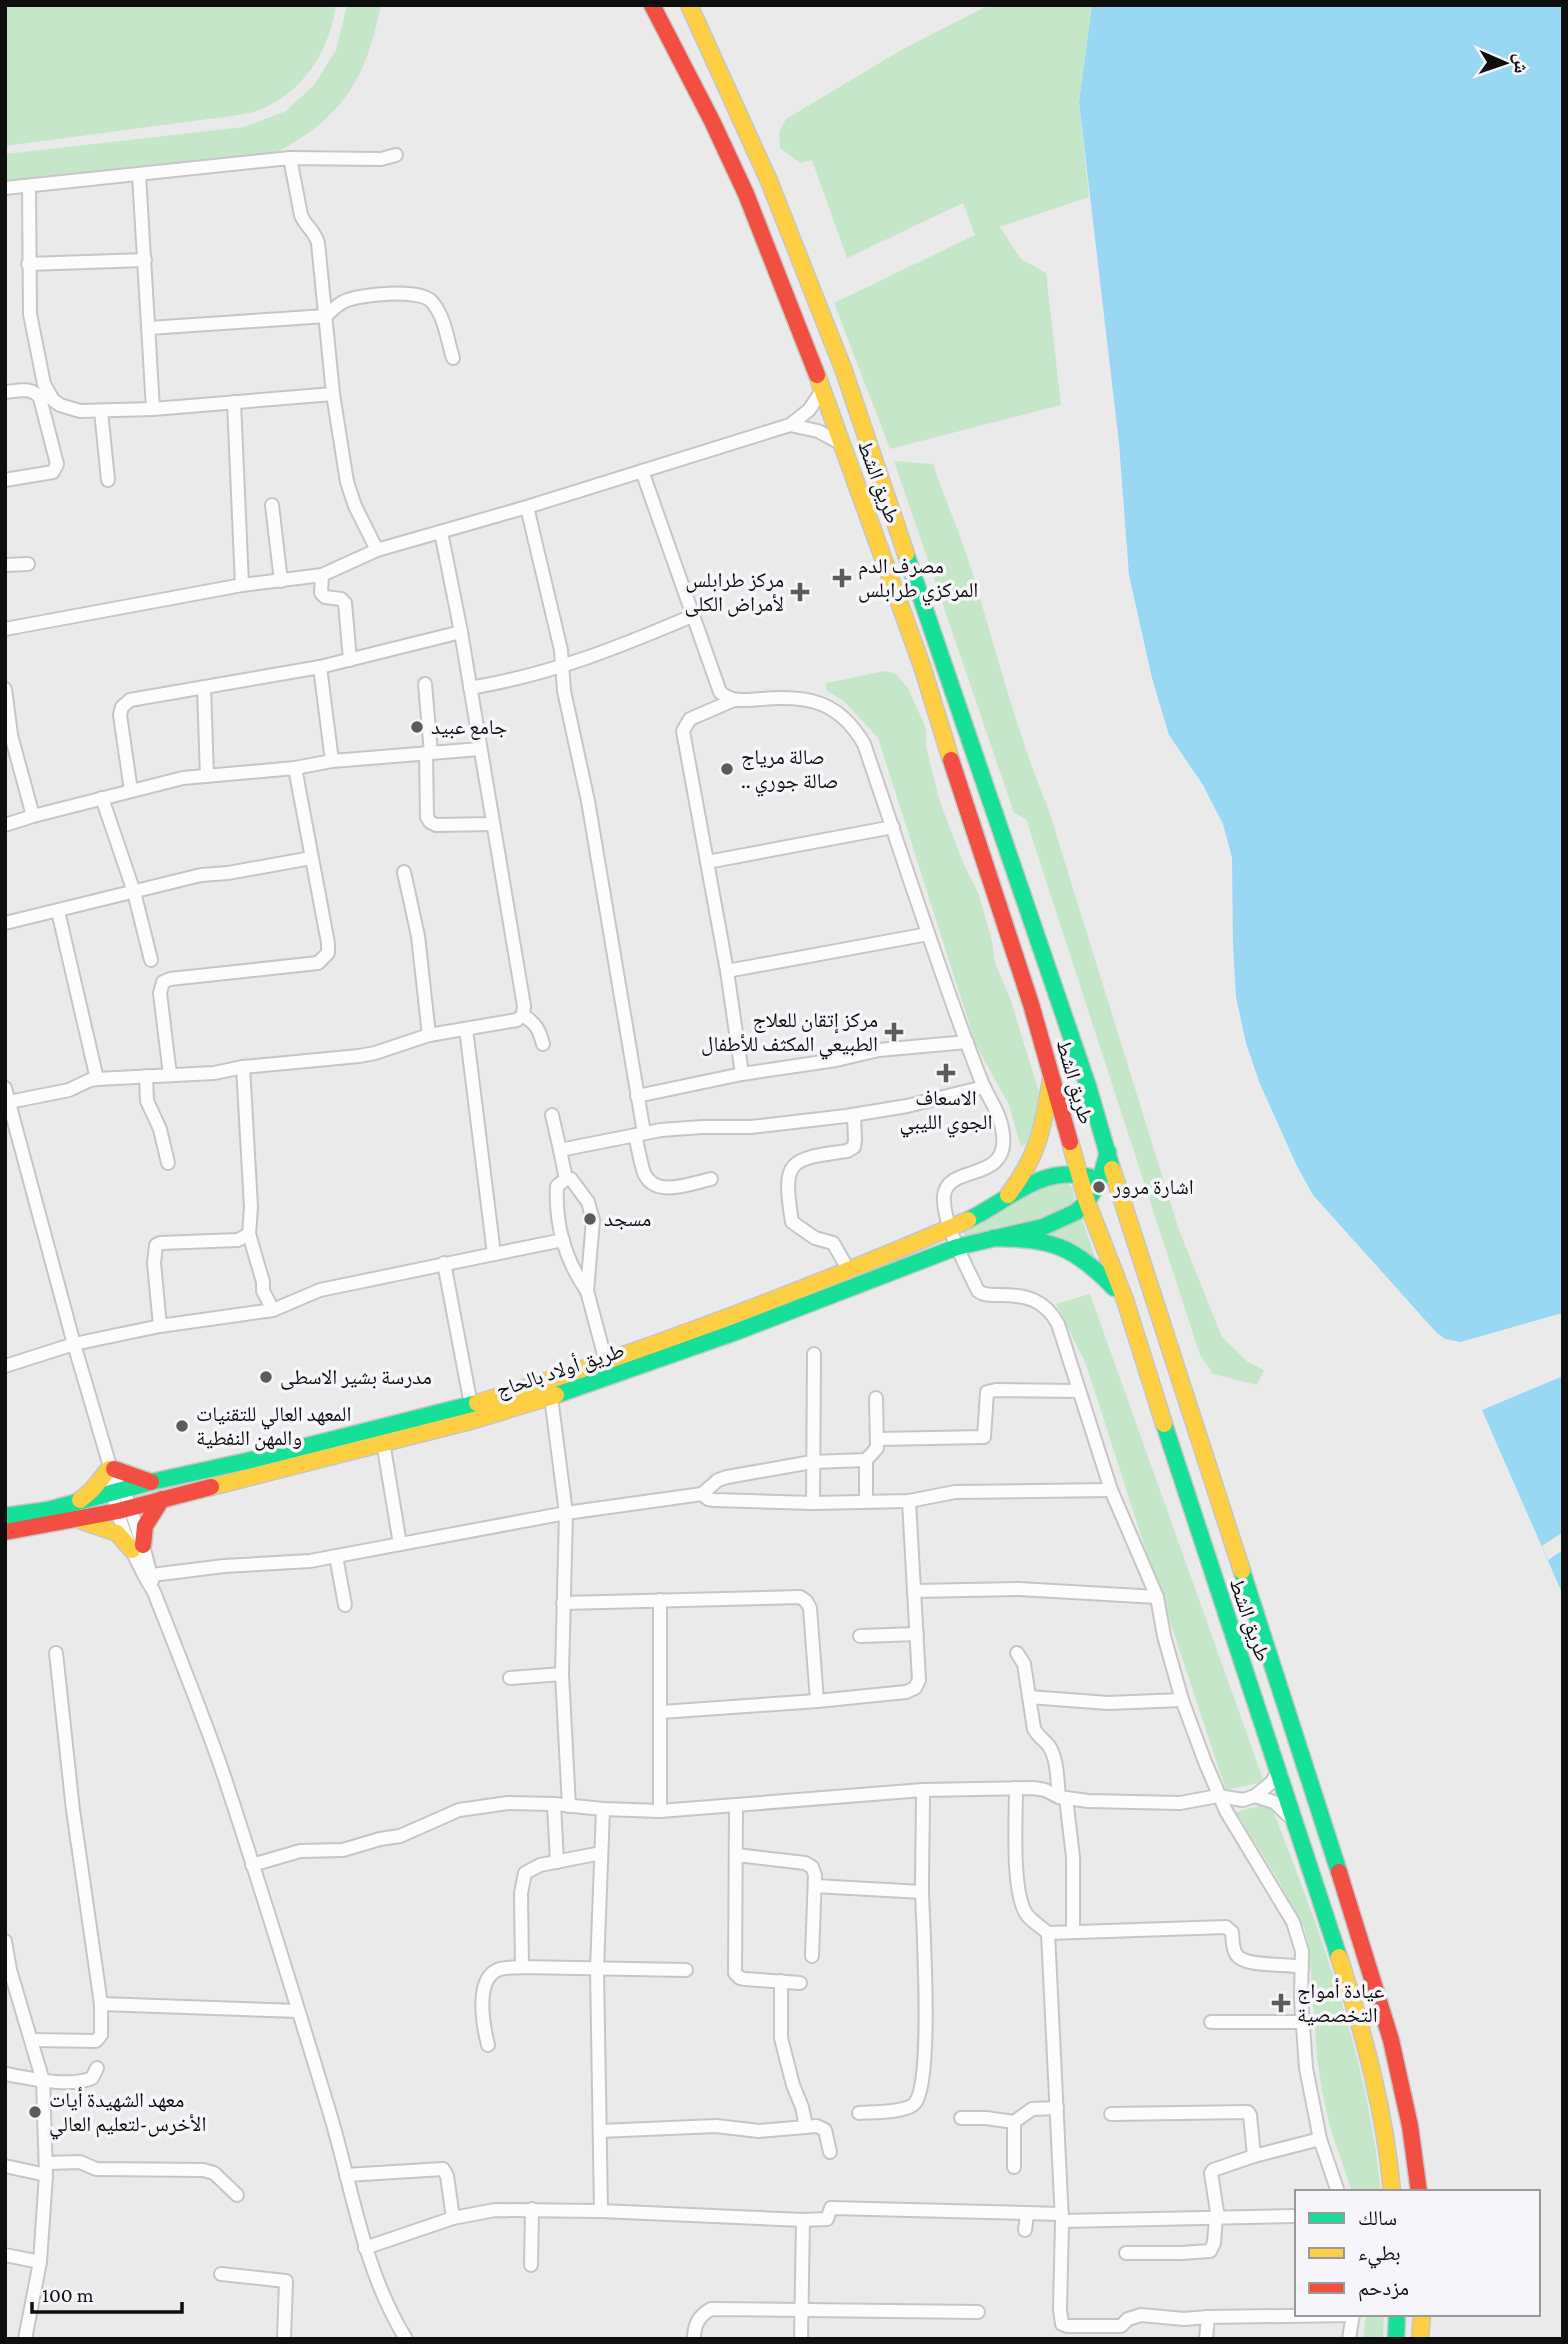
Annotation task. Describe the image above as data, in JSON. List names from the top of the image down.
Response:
{
  "streets": {
    "main road": ["طريق الشط", "طريق أولاد بالحاج"]
  },
  "crossings": [
    ["طريق الشط", "طريق أولاد بالحاج"]
  ],
  "places": {
    "health": [
      "مصرف الدم المركزي طرابلس",
      "مركز طرابلس لأمراض الكلى",
      "مركز إتقان للعلاج الطبيعي المكثف للأطفال",
      "الاسعاف الجوي الليبي",
      "عيادة أمواج التخصصية"
    ],
    "other": [
      "جامع عبيد",
      "صالة مرياج .. صالة جوري",
      "اشارة مرور",
      "مسجد",
      "مدرسة بشير الاسطى",
      "المعهد العالي للتقنيات والمهن النفطية",
      "معهد الشهيدة أيات الأخرس-لتعليم العالي"
    ]
  },
  "legend": ["سالك", "بطيء", "مزدحم"],
  "scale_bar": "100 m",
  "north": "right"
}
